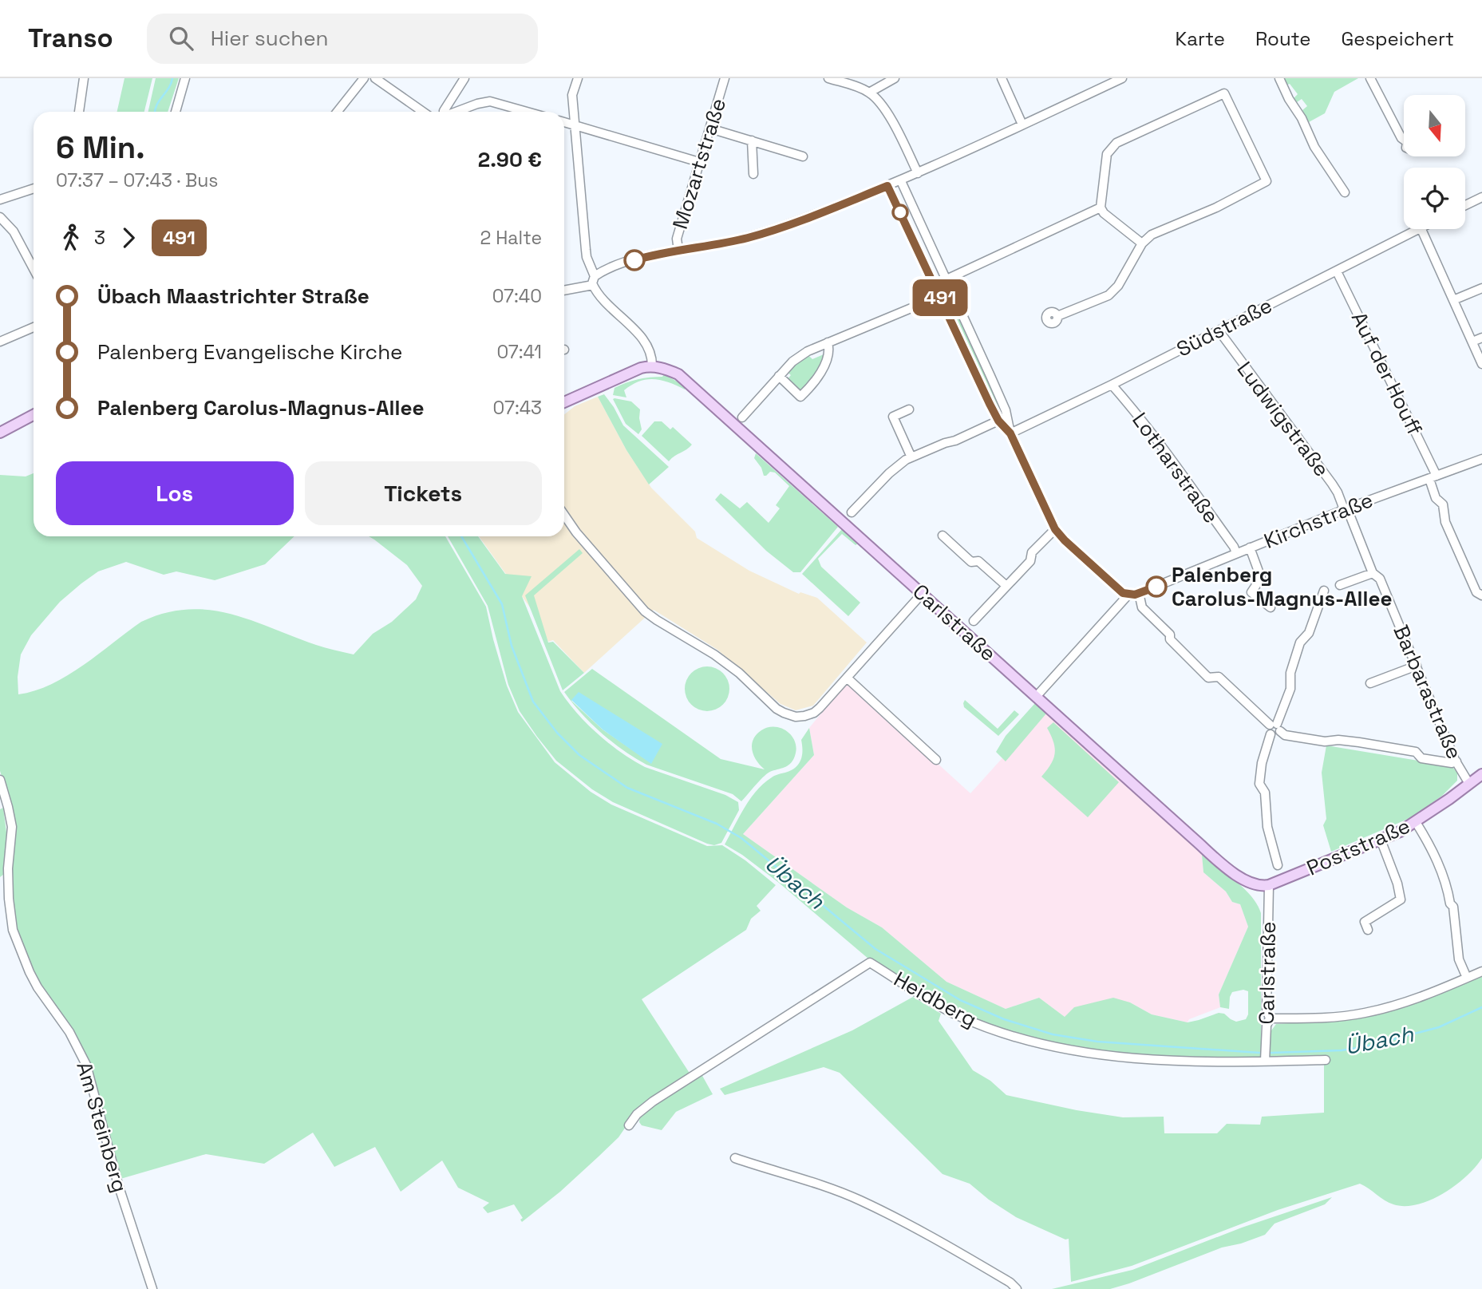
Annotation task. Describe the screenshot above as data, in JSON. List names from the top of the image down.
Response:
{
  "streets": {
    "main road": ["Carlstraße", "Poststraße"],
    "street": [
      "Mozartstraße",
      "Südstraße",
      "Auf der Houff",
      "Ludwigstraße",
      "Lotharstraße",
      "Kirchstraße",
      "Barbarastraße",
      "Heidberg",
      "Am Steinberg"
    ]
  },
  "crossings": [
    ["Südstraße", "Auf der Houff"],
    ["Südstraße", "Ludwigstraße"],
    ["Südstraße", "Lotharstraße"],
    ["Auf der Houff", "Kirchstraße"],
    ["Ludwigstraße", "Kirchstraße"],
    ["Ludwigstraße", "Barbarastraße"],
    ["Lotharstraße", "Kirchstraße"],
    ["Kirchstraße", "Barbarastraße"],
    ["Carlstraße", "Poststraße"],
    ["Carlstraße", "Heidberg"],
    ["Barbarastraße", "Poststraße"]
  ],
  "water": ["Übach"],
  "places": ["Palenberg Carolus-Magnus-Allee"],
  "lines": ["bus line 491"],
  "north": "bottom",
  "page": {
    "header": "Transo",
    "search": "Hier suchen",
    "nav": ["Karte", "Route", "Gespeichert"],
    "on_map": "491",
    "heading": ["6 Min.", "07:37 – 07:43 · Bus", "2.90 €"],
    "legs": ["3", "491", "2 Halte"],
    "list": [
      {
        "name": "Übach Maastrichter Straße",
        "value": "07:40"
      },
      {
        "name": "Palenberg Evangelische Kirche",
        "value": "07:41"
      },
      {
        "name": "Palenberg Carolus-Magnus-Allee",
        "value": "07:43"
      }
    ],
    "buttons": ["Los", "Tickets"]
  }
}
